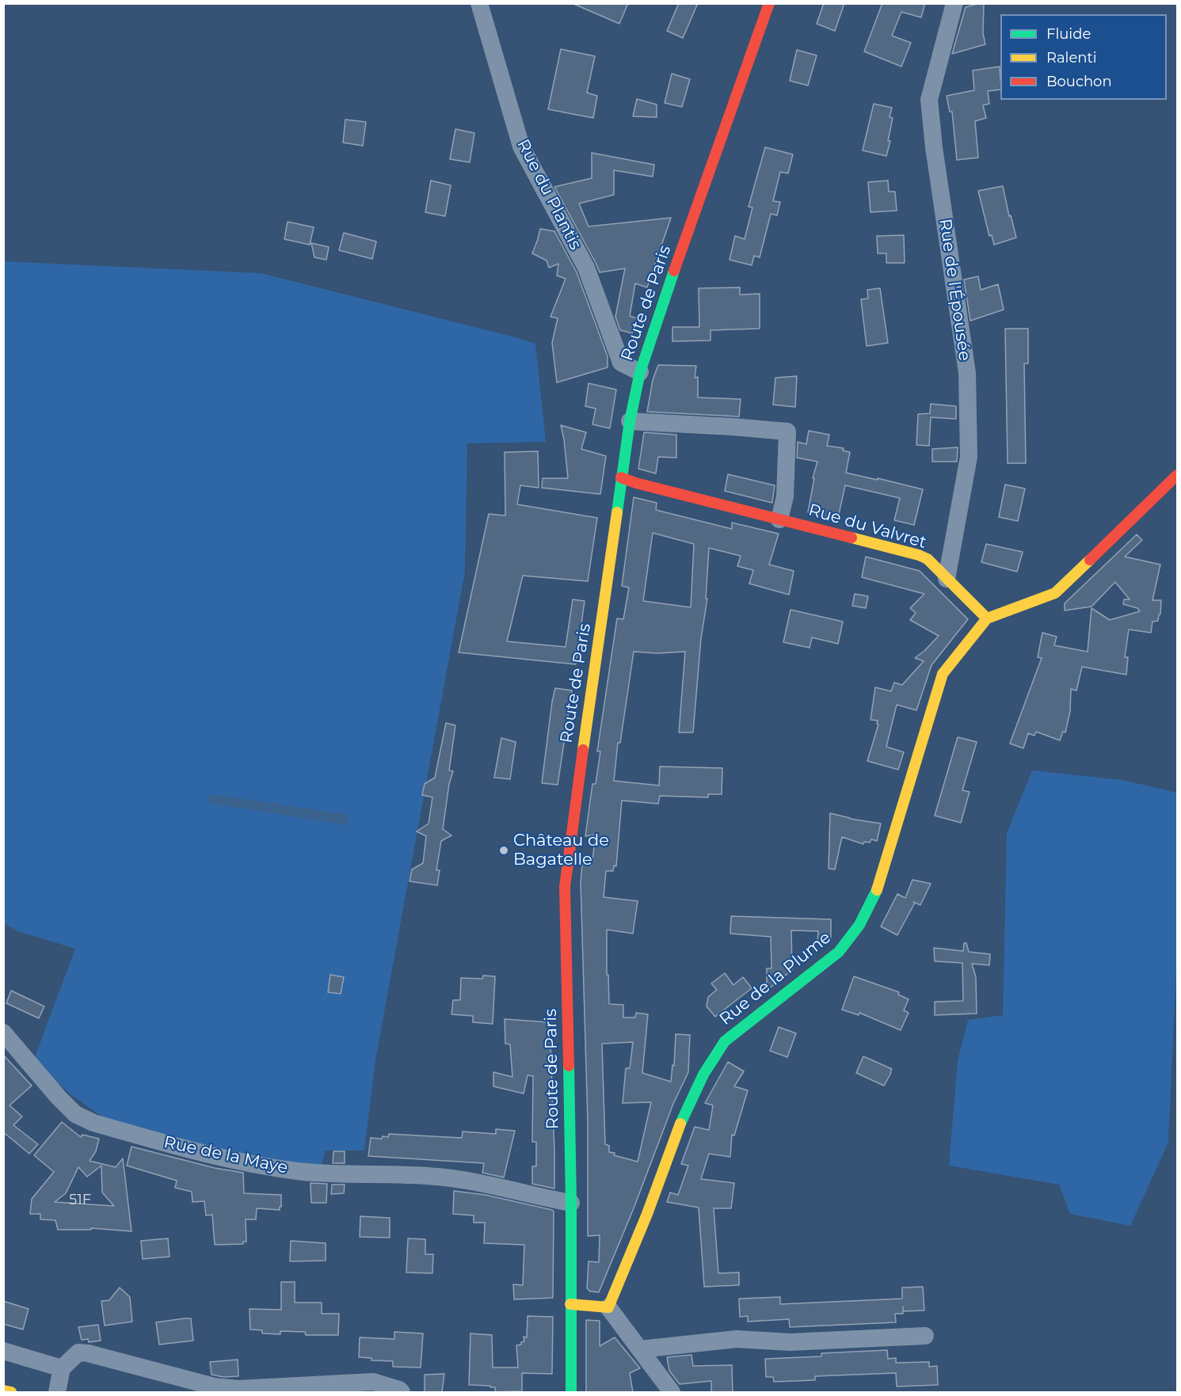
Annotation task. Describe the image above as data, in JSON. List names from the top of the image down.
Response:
{
  "streets": {
    "street": [
      "Rue du Plantis",
      "Rue de l'Épousée",
      "Route de Paris",
      "Rue du Valvret",
      "Rue de la Plume",
      "Rue de la Maye"
    ]
  },
  "crossings": [
    ["Rue du Plantis", "Route de Paris"],
    ["Rue de l'Épousée", "Rue du Valvret"],
    ["Route de Paris", "Rue du Valvret"],
    ["Route de Paris", "Rue de la Maye"],
    ["Rue du Valvret", "Rue de la Plume"]
  ],
  "places": ["Château de Bagatelle"],
  "house_numbers": ["51F"],
  "legend": ["Fluide", "Ralenti", "Bouchon"]
}
